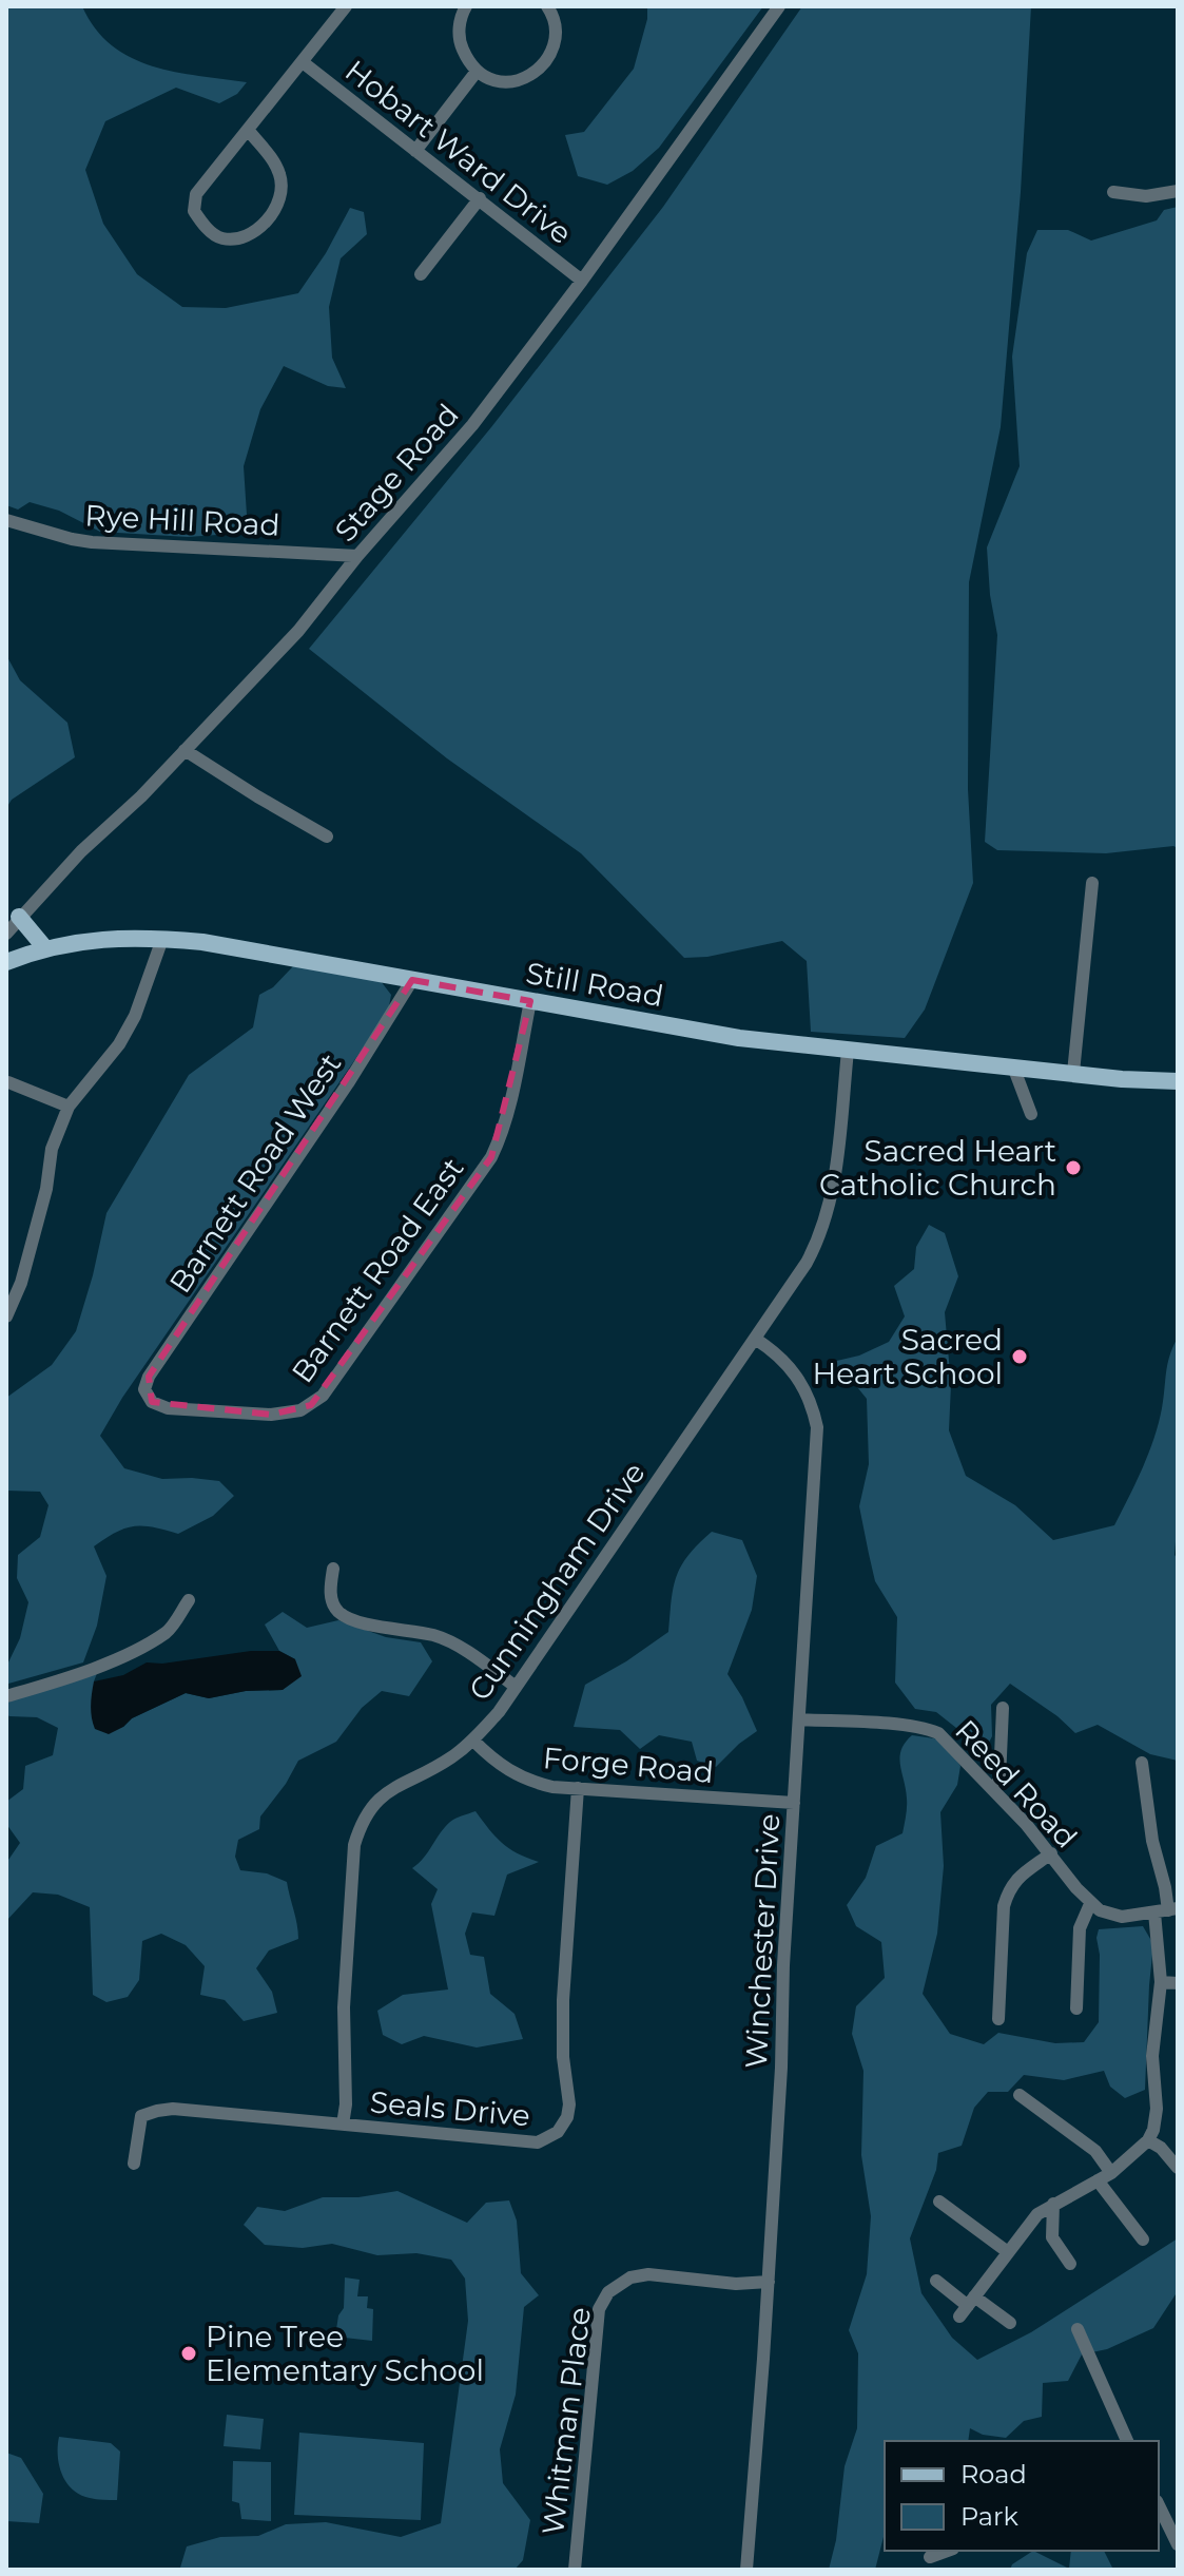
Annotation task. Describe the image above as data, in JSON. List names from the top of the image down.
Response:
{
  "streets": {
    "main road": ["Still Road"],
    "street": [
      "Hobart Ward Drive",
      "Stage Road",
      "Rye Hill Road",
      "Barnett Road West",
      "Barnett Road East",
      "Cunningham Drive",
      "Forge Road",
      "Reed Road",
      "Winchester Drive",
      "Seals Drive",
      "Whitman Place"
    ]
  },
  "crossings": [
    ["Hobart Ward Drive", "Stage Road"],
    ["Stage Road", "Rye Hill Road"],
    ["Still Road", "Barnett Road West"],
    ["Still Road", "Barnett Road East"],
    ["Still Road", "Cunningham Drive"],
    ["Barnett Road West", "Barnett Road East"],
    ["Cunningham Drive", "Forge Road"],
    ["Cunningham Drive", "Winchester Drive"],
    ["Cunningham Drive", "Seals Drive"],
    ["Forge Road", "Winchester Drive"],
    ["Forge Road", "Seals Drive"],
    ["Reed Road", "Winchester Drive"],
    ["Winchester Drive", "Whitman Place"]
  ],
  "places": ["Sacred Heart Catholic Church", "Sacred Heart School", "Pine Tree Elementary School"],
  "legend": ["Road", "Park"]
}
